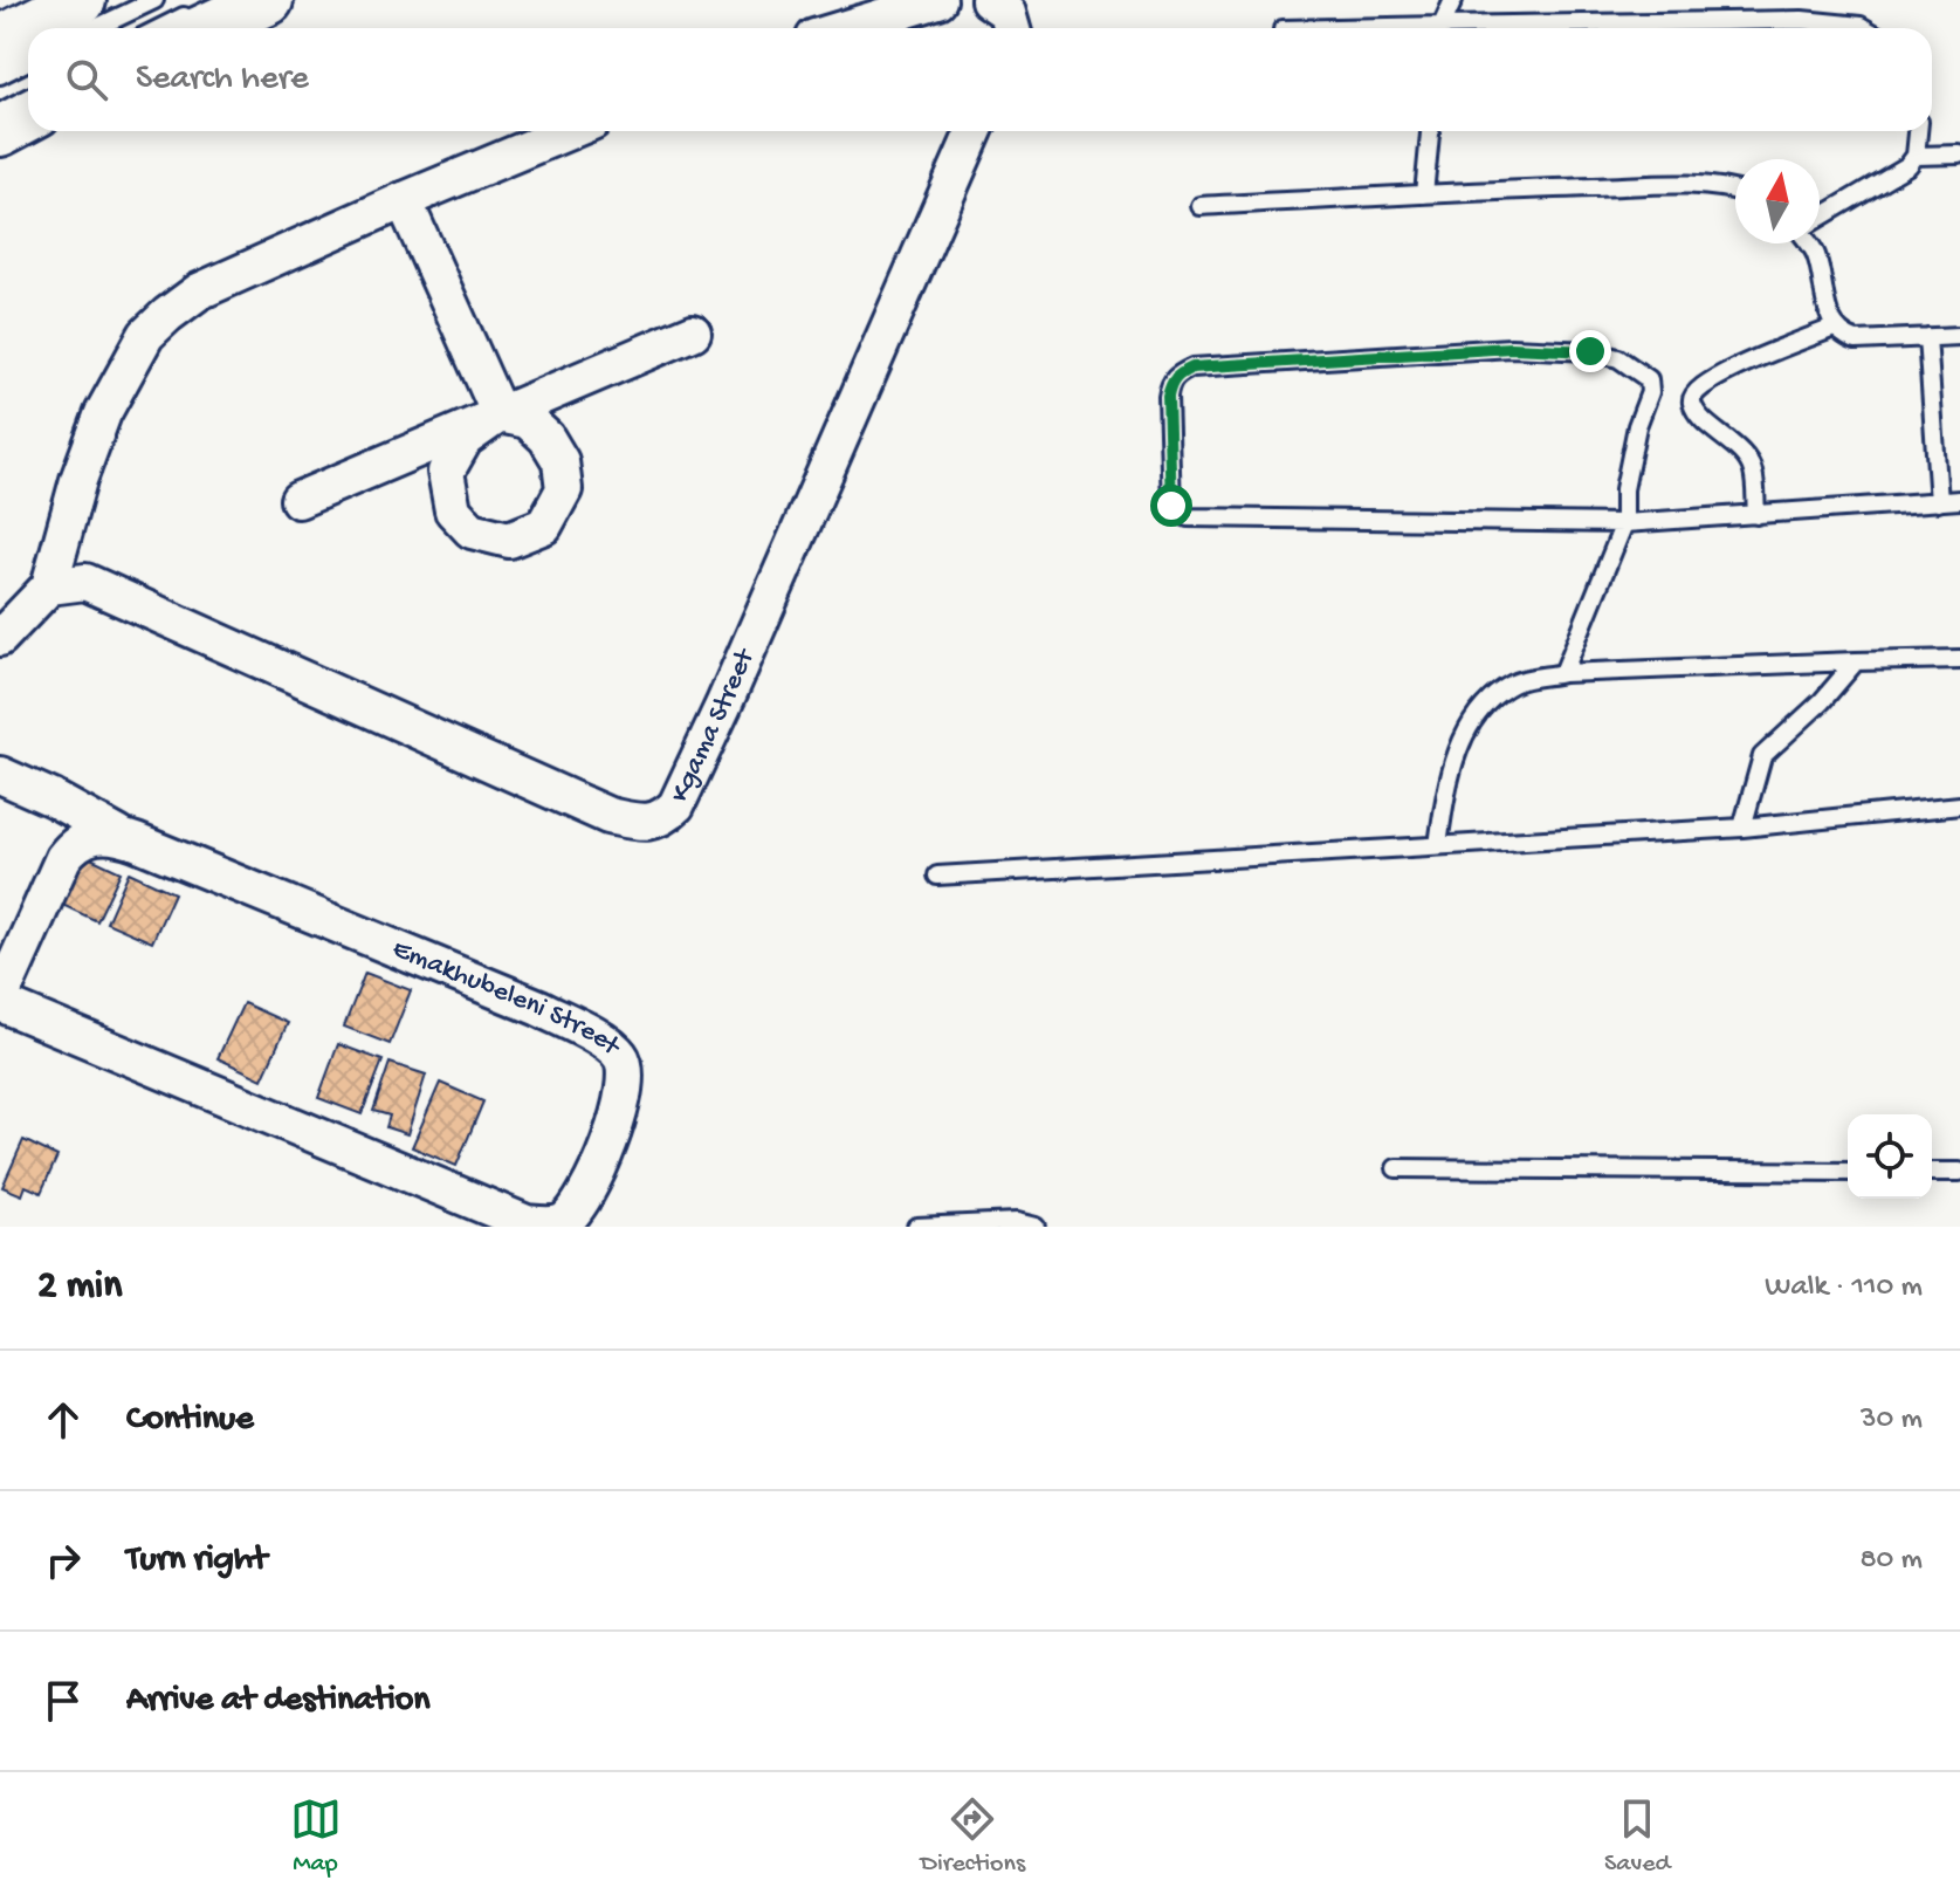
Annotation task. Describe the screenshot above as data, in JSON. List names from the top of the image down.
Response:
{
  "streets": {
    "street": ["Kgama Street", "Emakhubeleni Street"]
  },
  "north": "top",
  "page": {
    "search": "Search here",
    "heading": ["2 min", "Walk · 110 m"],
    "list": [
      ["Continue", "30 m"],
      ["Turn right", "80 m"],
      "Arrive at destination"
    ],
    "nav": ["Map", "Directions", "Saved"]
  }
}
